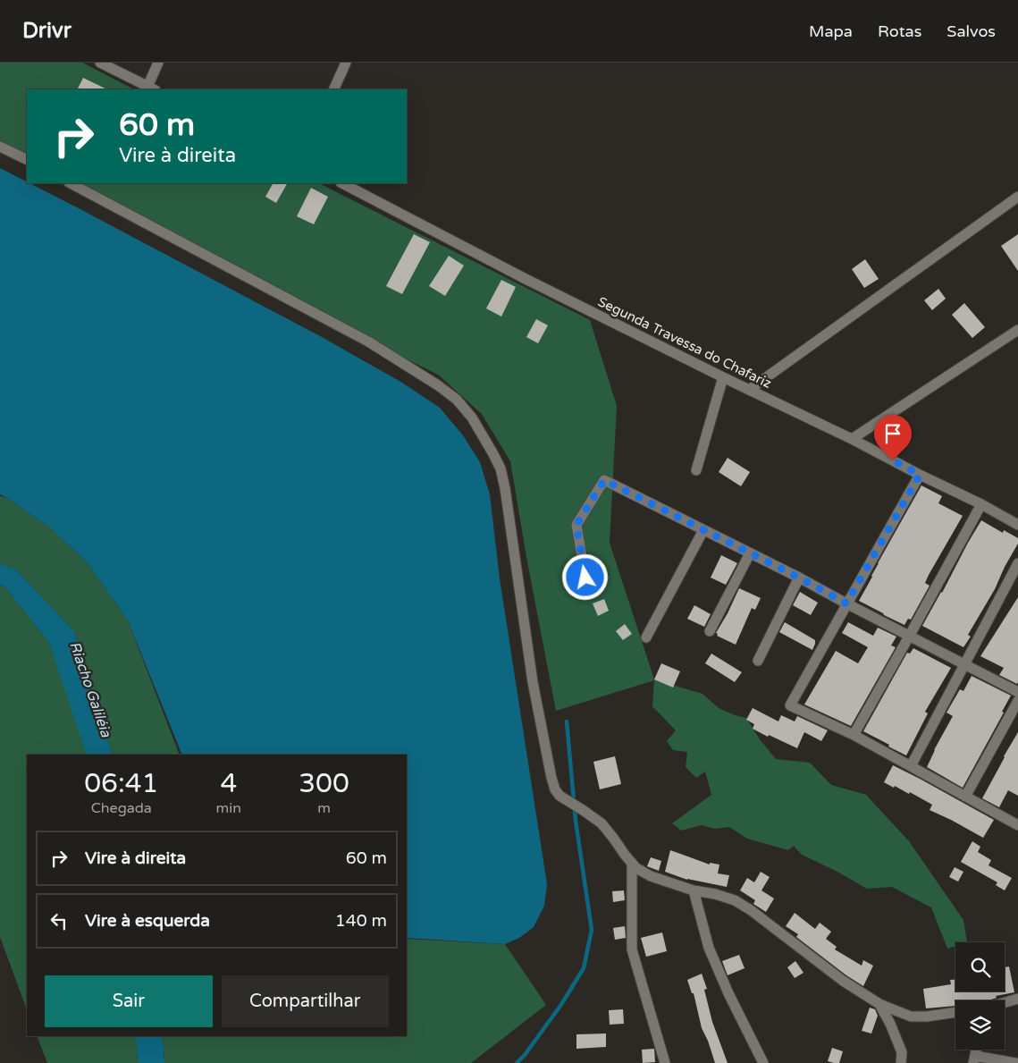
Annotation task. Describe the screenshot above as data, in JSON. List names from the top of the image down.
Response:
{
  "streets": {
    "street": ["Segunda Travessa do Chafariz"]
  },
  "water": ["Riacho Galiléia"],
  "page": {
    "header": "Drivr",
    "nav": ["Mapa", "Rotas", "Salvos"],
    "turn": ["60 m", "Vire à direita"],
    "eta": [
      "06:41",
      "Chegada",
      "4",
      "min",
      "300",
      "m"
    ],
    "list": [
      {
        "name": "Vire à direita",
        "value": "60 m"
      },
      {
        "name": "Vire à esquerda",
        "value": "140 m"
      }
    ],
    "buttons": ["Sair", "Compartilhar"]
  }
}
